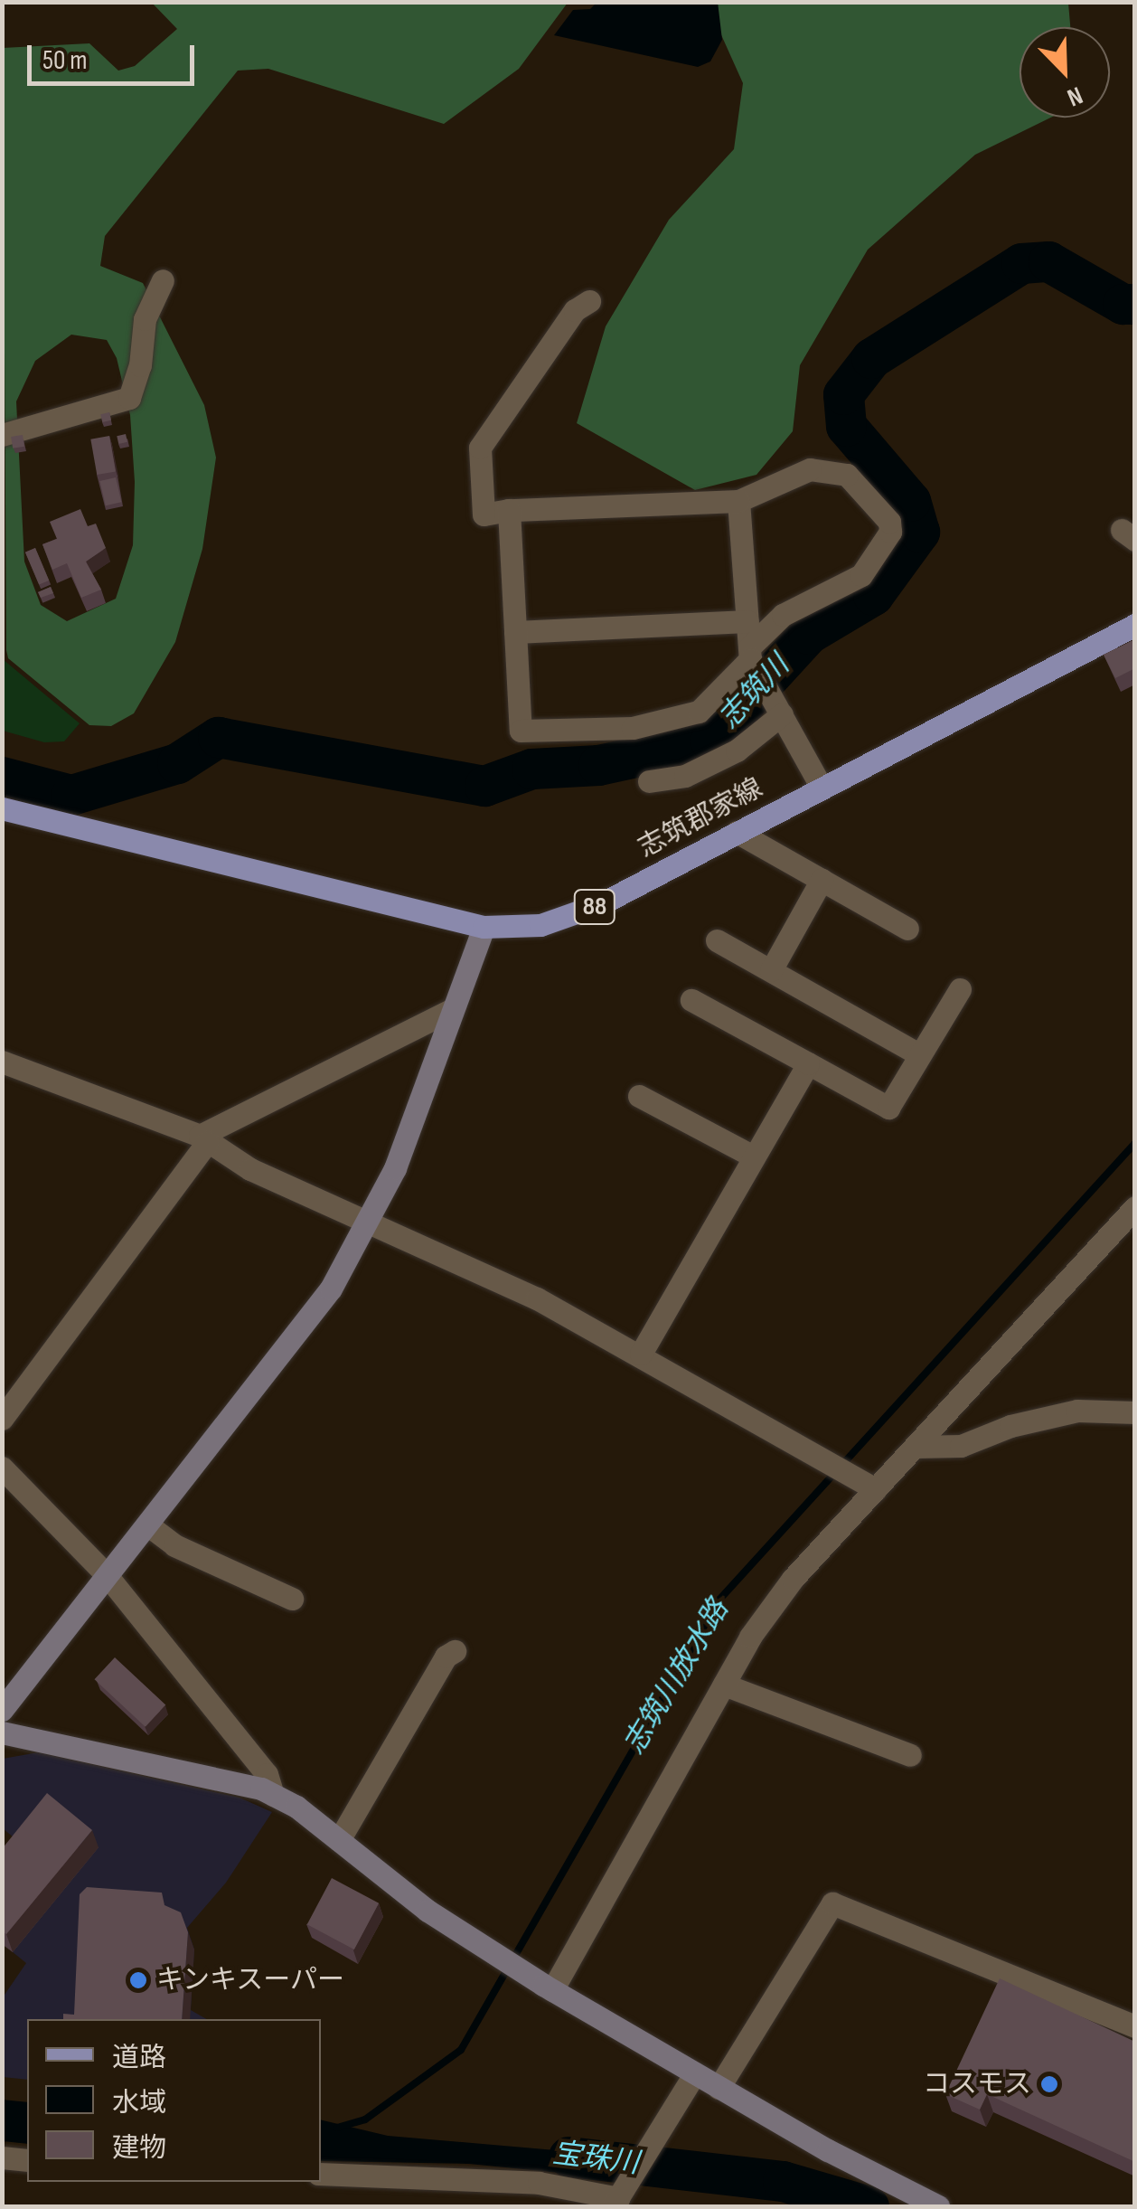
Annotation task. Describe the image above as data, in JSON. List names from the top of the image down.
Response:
{
  "streets": {
    "main road": ["志筑郡家線", "88"]
  },
  "water": ["志筑川", "志筑川放水路", "宝珠川"],
  "places": ["キンキスーパー", "コスモス"],
  "legend": ["道路", "水域", "建物"],
  "scale_bar": "50 m",
  "north": "bottom right"
}
